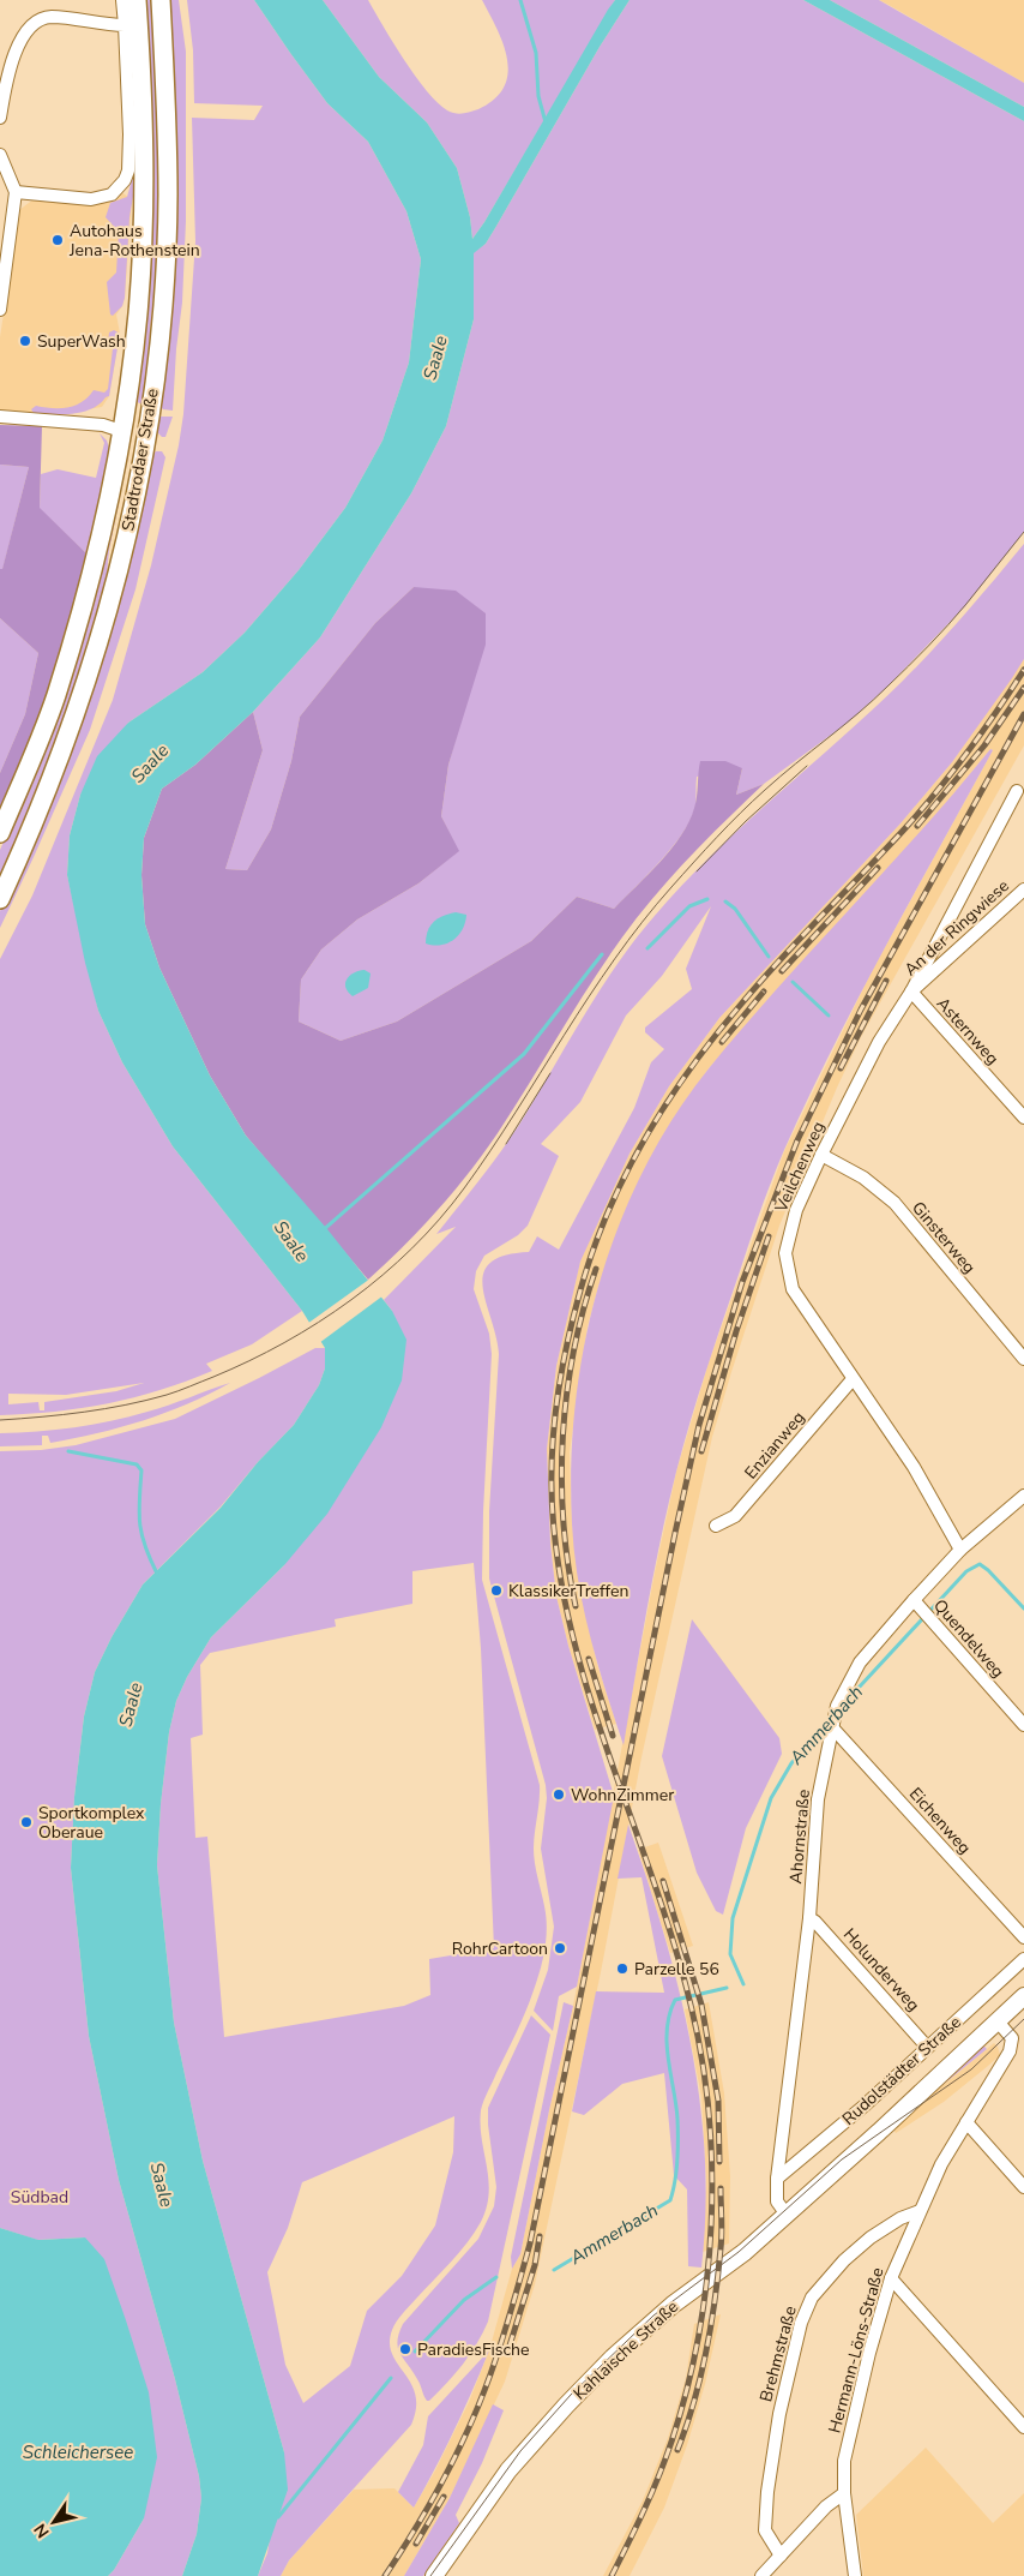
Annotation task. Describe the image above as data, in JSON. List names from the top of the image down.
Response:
{
  "streets": {
    "main road": ["Stadtrodaer Straße", "Rudolstädter Straße", "Kahlaische Straße"],
    "street": [
      "An der Ringwiese",
      "Asternweg",
      "Veilchenweg",
      "Ginsterweg",
      "Enzianweg",
      "Quendelweg",
      "Eichenweg",
      "Ahornstraße",
      "Holunderweg",
      "Hermann-Löns-Straße",
      "Brehmstraße"
    ]
  },
  "crossings": [
    ["An der Ringwiese", "Asternweg"],
    ["An der Ringwiese", "Veilchenweg"],
    ["Asternweg", "Veilchenweg"],
    ["Veilchenweg", "Ginsterweg"],
    ["Veilchenweg", "Enzianweg"],
    ["Veilchenweg", "Ahornstraße"],
    ["Quendelweg", "Ahornstraße"],
    ["Eichenweg", "Ahornstraße"],
    ["Ahornstraße", "Holunderweg"],
    ["Ahornstraße", "Rudolstädter Straße"],
    ["Ahornstraße", "Kahlaische Straße"],
    ["Holunderweg", "Rudolstädter Straße"],
    ["Rudolstädter Straße", "Kahlaische Straße"],
    ["Rudolstädter Straße", "Hermann-Löns-Straße"],
    ["Hermann-Löns-Straße", "Brehmstraße"]
  ],
  "water": ["Saale", "Ammerbach", "Schleichersee"],
  "parks": ["Südbad"],
  "places": [
    "Autohaus Jena-Rothenstein",
    "SuperWash",
    "KlassikerTreffen",
    "WohnZimmer",
    "Sportkomplex Oberaue",
    "RohrCartoon",
    "Parzelle 56",
    "ParadiesFische"
  ],
  "north": "bottom left"
}
